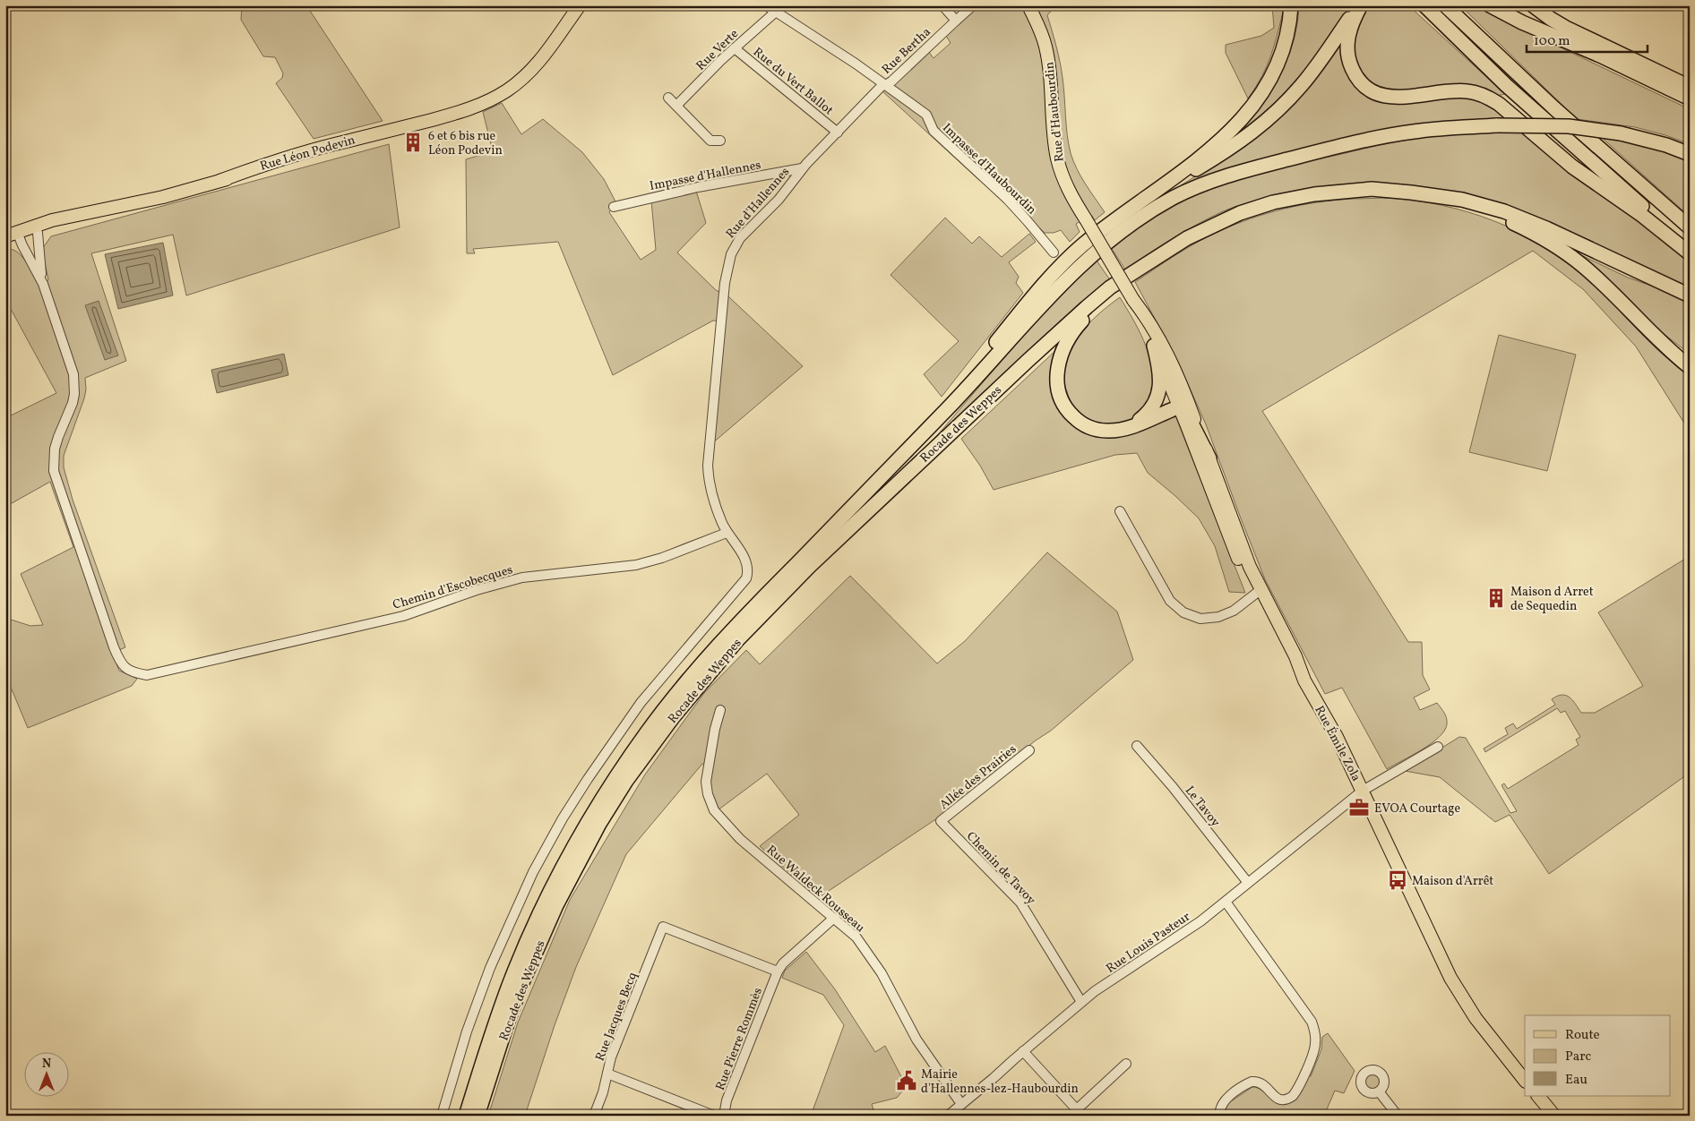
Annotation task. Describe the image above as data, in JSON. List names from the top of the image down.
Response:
{
  "streets": {
    "highway": ["Rocade des Weppes"],
    "main road": ["Rue d'Haubourdin", "Rue Léon Podevin", "Rue Émile Zola"],
    "street": [
      "Rue Verte",
      "Rue Bertha",
      "Rue du Vert Ballot",
      "Impasse d'Haubourdin",
      "Impasse d'Hallennes",
      "Rue d'Hallennes",
      "Chemin d'Escobecques",
      "Allée des Prairies",
      "Le Tavoy",
      "Chemin de Tavoy",
      "Rue Waldeck Rousseau",
      "Rue Louis Pasteur",
      "Rue Jacques Becq",
      "Rue Pierre Rommès"
    ]
  },
  "crossings": [
    ["Rue Verte", "Rue du Vert Ballot"],
    ["Rue Bertha", "Impasse d'Haubourdin"],
    ["Rue Bertha", "Rue d'Hallennes"],
    ["Rue du Vert Ballot", "Rue d'Hallennes"],
    ["Impasse d'Haubourdin", "Rue d'Hallennes"],
    ["Impasse d'Hallennes", "Rue d'Hallennes"],
    ["Rue d'Hallennes", "Chemin d'Escobecques"],
    ["Rue Émile Zola", "Rue Louis Pasteur"],
    ["Allée des Prairies", "Chemin de Tavoy"],
    ["Le Tavoy", "Rue Louis Pasteur"],
    ["Chemin de Tavoy", "Rue Louis Pasteur"],
    ["Rue Waldeck Rousseau", "Rue Louis Pasteur"],
    ["Rue Waldeck Rousseau", "Rue Pierre Rommès"],
    ["Rue Jacques Becq", "Rue Pierre Rommès"]
  ],
  "places": {
    "building": ["6 et 6 bis rue Léon Podevin", "Maison d Arret de Sequedin"],
    "office": ["EVOA Courtage"],
    "bus stop": ["Maison d'Arrêt"],
    "public building": ["Mairie d'Hallennes-lez-Haubourdin"]
  },
  "legend": ["Route", "Parc", "Eau"],
  "scale_bar": "100 m",
  "north": "top"
}
